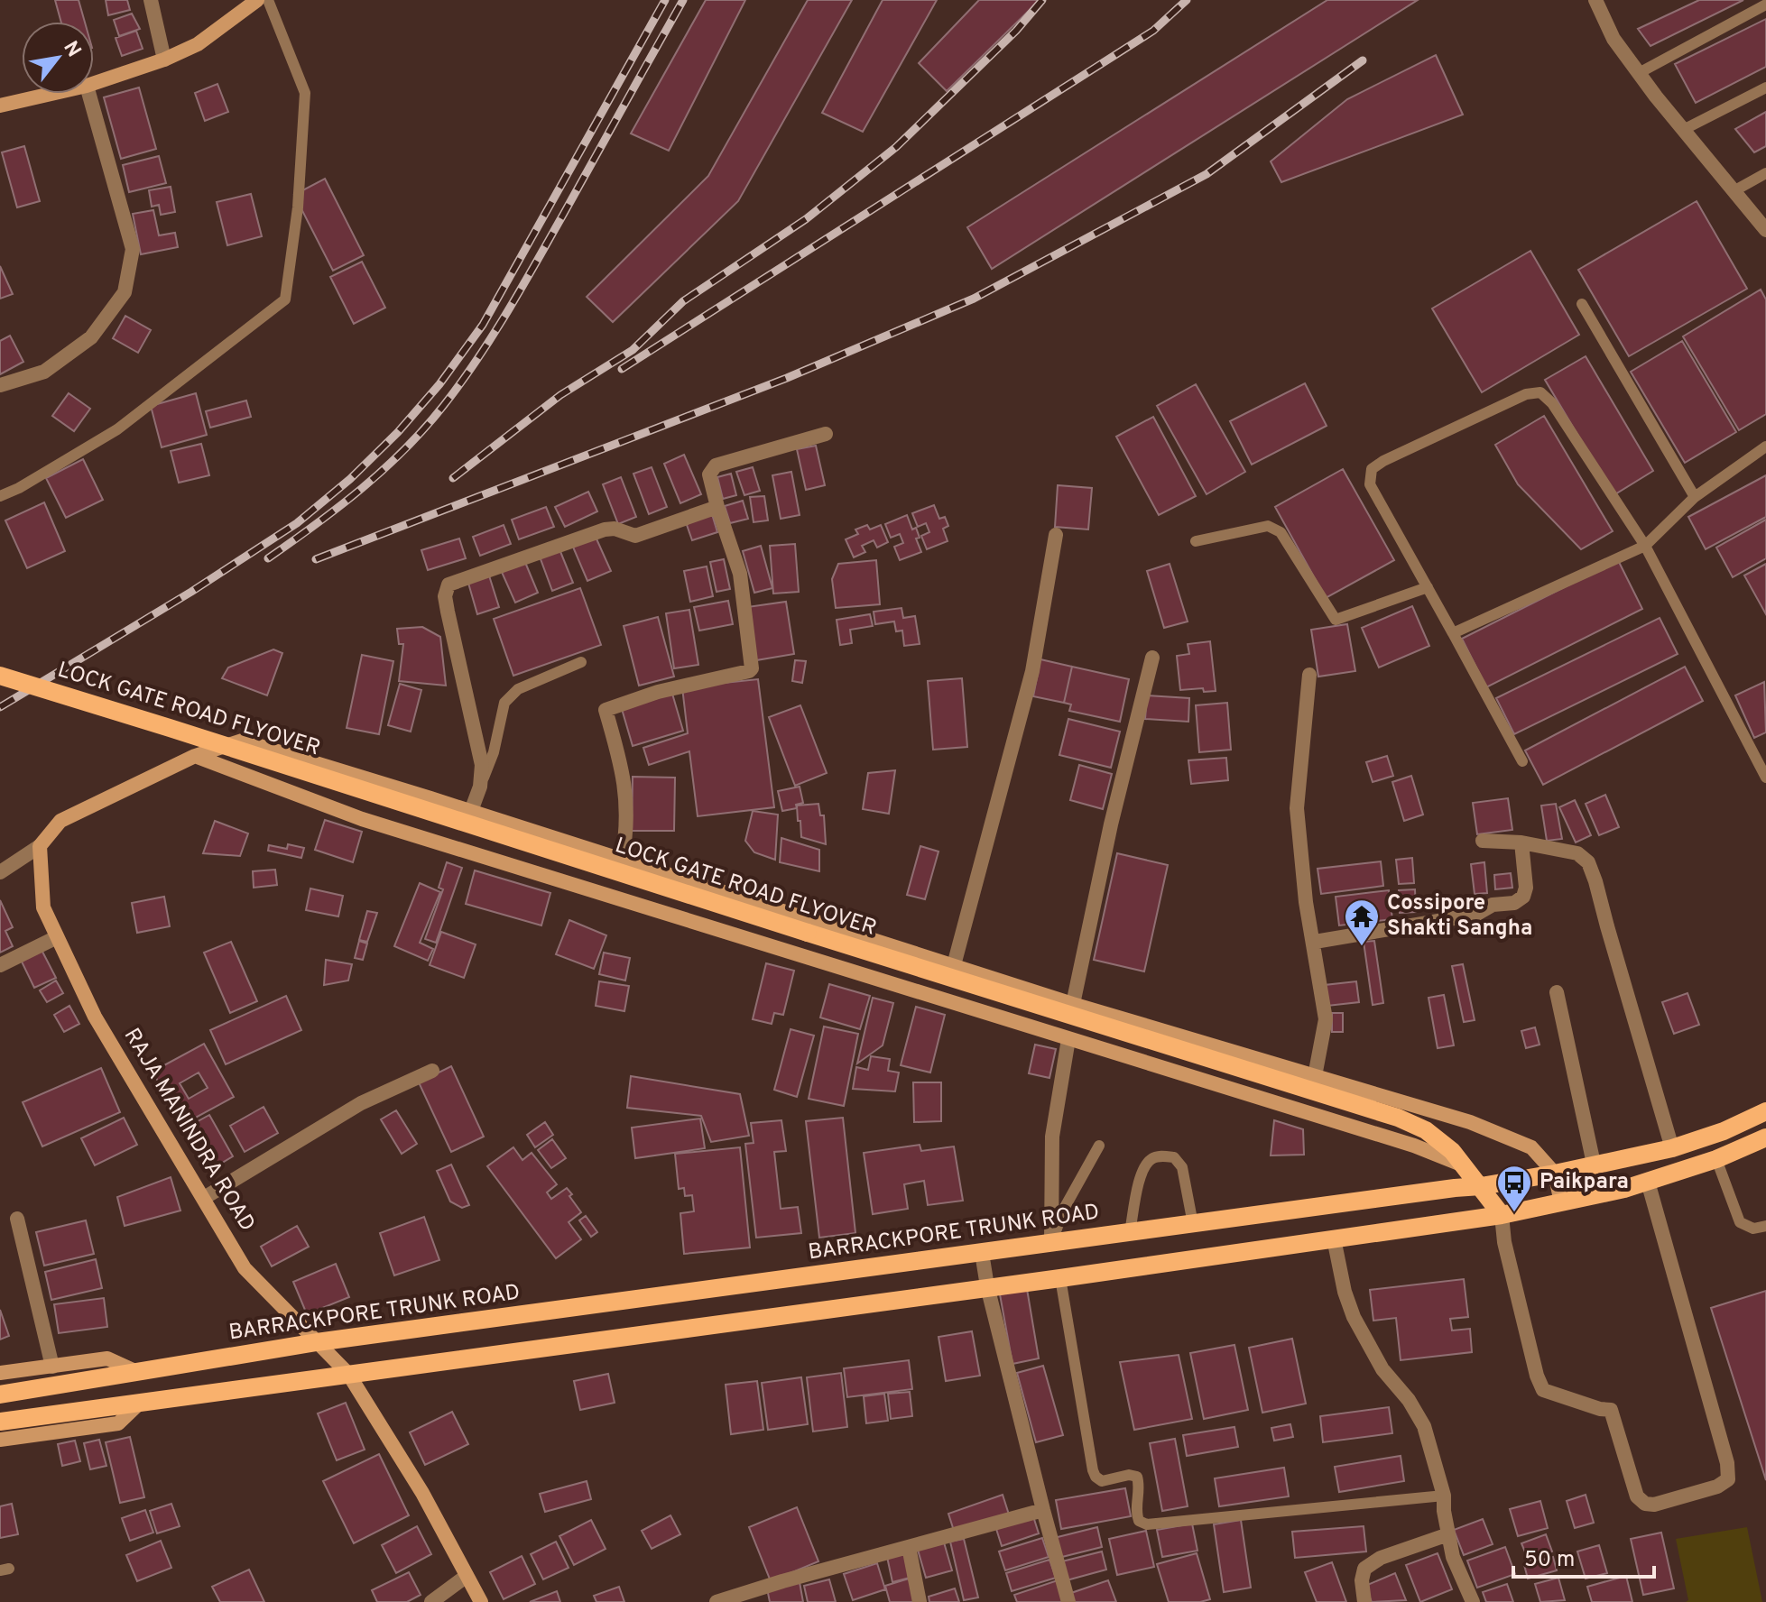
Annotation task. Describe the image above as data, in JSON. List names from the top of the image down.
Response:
{
  "streets": {
    "main road": ["LOCK GATE ROAD FLYOVER", "BARRACKPORE TRUNK ROAD"],
    "street": ["RAJA MANINDRA ROAD"]
  },
  "crossings": [
    ["LOCK GATE ROAD FLYOVER", "BARRACKPORE TRUNK ROAD"],
    ["RAJA MANINDRA ROAD", "BARRACKPORE TRUNK ROAD"]
  ],
  "places": {
    "temple": ["Cossipore Shakti Sangha"],
    "bus stop": ["Paikpara"]
  },
  "scale_bar": "50 m",
  "north": "top right"
}
